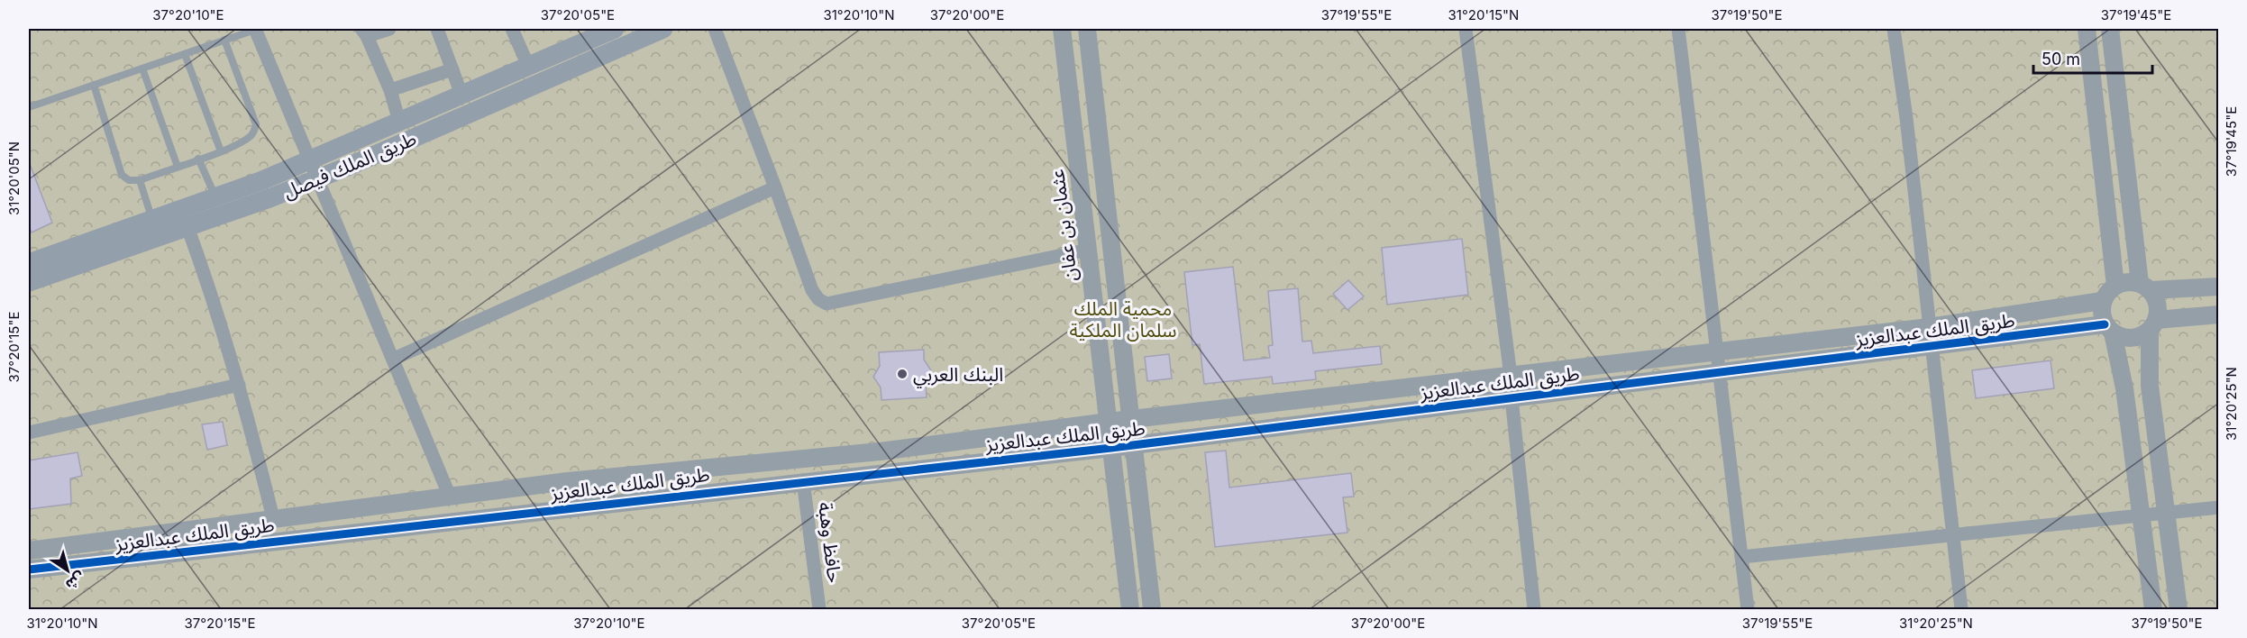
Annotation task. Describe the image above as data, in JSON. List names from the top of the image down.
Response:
{
  "streets": {
    "main road": ["طريق الملك فيصل"],
    "street": ["عثمان بن عفان", "طريق الملك عبدالعزيز", "حافظ وهبة"]
  },
  "crossings": [
    ["عثمان بن عفان", "طريق الملك عبدالعزيز"],
    ["طريق الملك عبدالعزيز", "حافظ وهبة"]
  ],
  "parks": ["محمية الملك سلمان الملكية"],
  "places": ["البنك العربي"],
  "scale_bar": "50 m",
  "north": "bottom right",
  "coordinates": [
    "37°20'10\"E",
    "37°20'05\"E",
    "31°20'10\"N",
    "37°20'00\"E",
    "37°19'55\"E",
    "31°20'15\"N",
    "37°19'50\"E",
    "37°19'45\"E",
    "31°20'05\"N",
    "37°20'15\"E",
    "31°20'25\"N"
  ]
}
